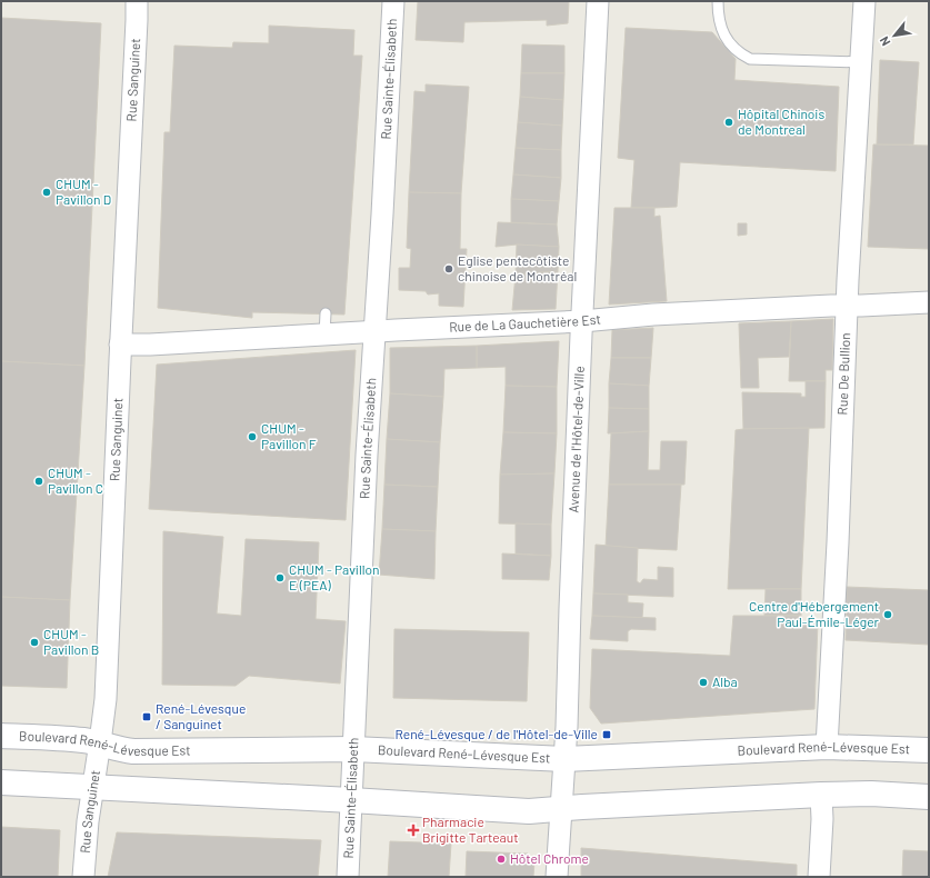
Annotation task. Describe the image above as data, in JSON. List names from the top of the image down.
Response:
{
  "streets": {
    "main road": ["Boulevard René-Lévesque Est"],
    "street": [
      "Rue Sainte-Élisabeth",
      "Rue Sanguinet",
      "Rue de La Gauchetière Est",
      "Rue De Bullion",
      "Avenue de l'Hôtel-de-Ville"
    ]
  },
  "crossings": [
    ["Rue Sainte-Élisabeth", "Rue de La Gauchetière Est"],
    ["Rue Sainte-Élisabeth", "Boulevard René-Lévesque Est"],
    ["Rue Sanguinet", "Rue de La Gauchetière Est"],
    ["Rue Sanguinet", "Boulevard René-Lévesque Est"],
    ["Rue de La Gauchetière Est", "Rue De Bullion"],
    ["Rue de La Gauchetière Est", "Avenue de l'Hôtel-de-Ville"],
    ["Rue De Bullion", "Boulevard René-Lévesque Est"],
    ["Avenue de l'Hôtel-de-Ville", "Boulevard René-Lévesque Est"]
  ],
  "places": {
    "other": [
      "Hôpital Chinois de Montreal",
      "CHUM - Pavillon D",
      "Eglise pentecôtiste chinoise de Montréal",
      "CHUM - Pavillon F",
      "CHUM - Pavillon C",
      "CHUM - Pavillon E (PEA)",
      "Centre d'Hébergement Paul-Émile-Léger",
      "CHUM - Pavillon B",
      "Alba",
      "Hôtel Chrome"
    ],
    "transit": ["René-Lévesque / Sanguinet", "René-Lévesque / de l'Hôtel-de-Ville"],
    "health": ["Pharmacie Brigitte Tarteaut"]
  },
  "north": "bottom left"
}
